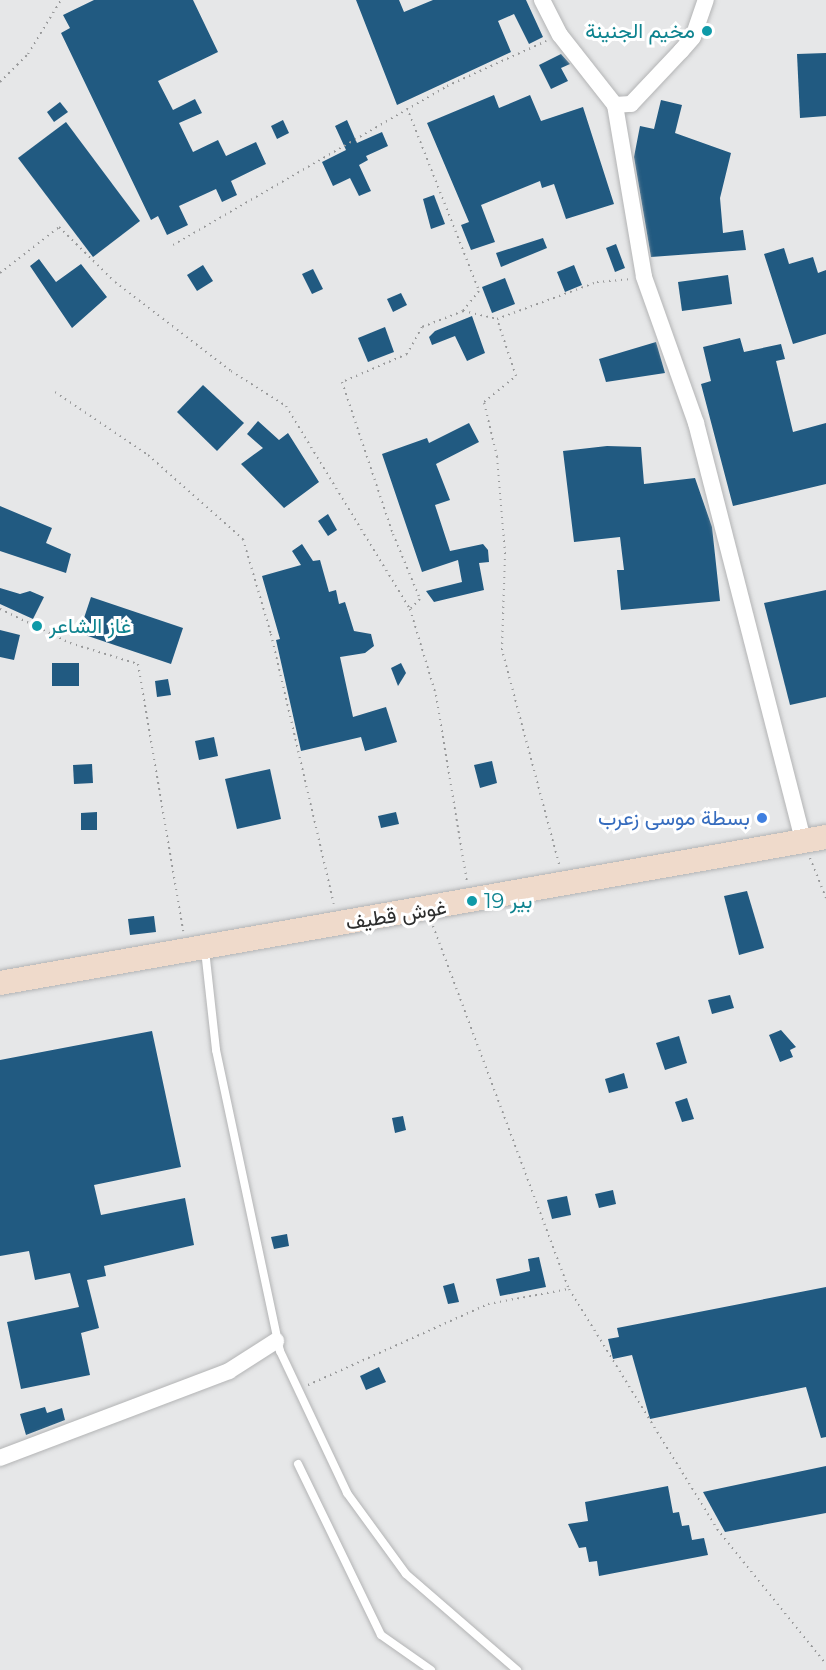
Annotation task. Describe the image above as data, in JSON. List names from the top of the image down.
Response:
{
  "streets": {
    "main road": ["غوش قطيف"]
  },
  "places": [
    "مخيم الجنينة",
    "غاز الشاعر",
    "بسطة موسى زعرب",
    "بير 19"
  ]
}
